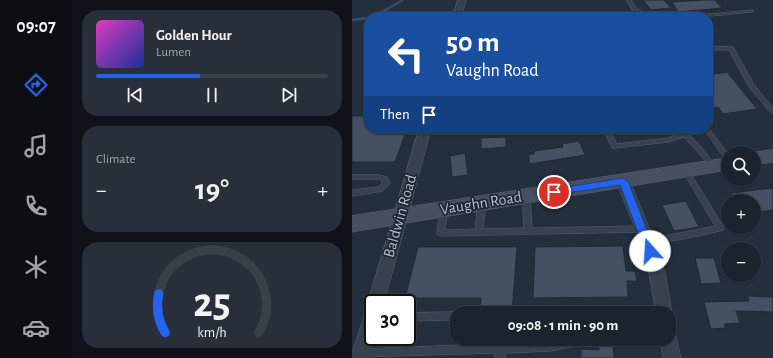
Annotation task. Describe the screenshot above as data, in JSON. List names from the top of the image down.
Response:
{
  "streets": {
    "street": ["Vaughn Road", "Baldwin Road"]
  },
  "crossings": [
    ["Vaughn Road", "Baldwin Road"]
  ],
  "page": {
    "tabs": "09:07",
    "turn": ["50 m", "Vaughn Road"],
    "song": ["Golden Hour", "Lumen"],
    "then": "Then",
    "tile": "Climate",
    "map_buttons": ["+", "−"],
    "heat": ["−", "19°", "+"],
    "limit": "30",
    "trip": "09:08 · 1 min · 90 m",
    "gauge": ["25", "km/h"]
  }
}
